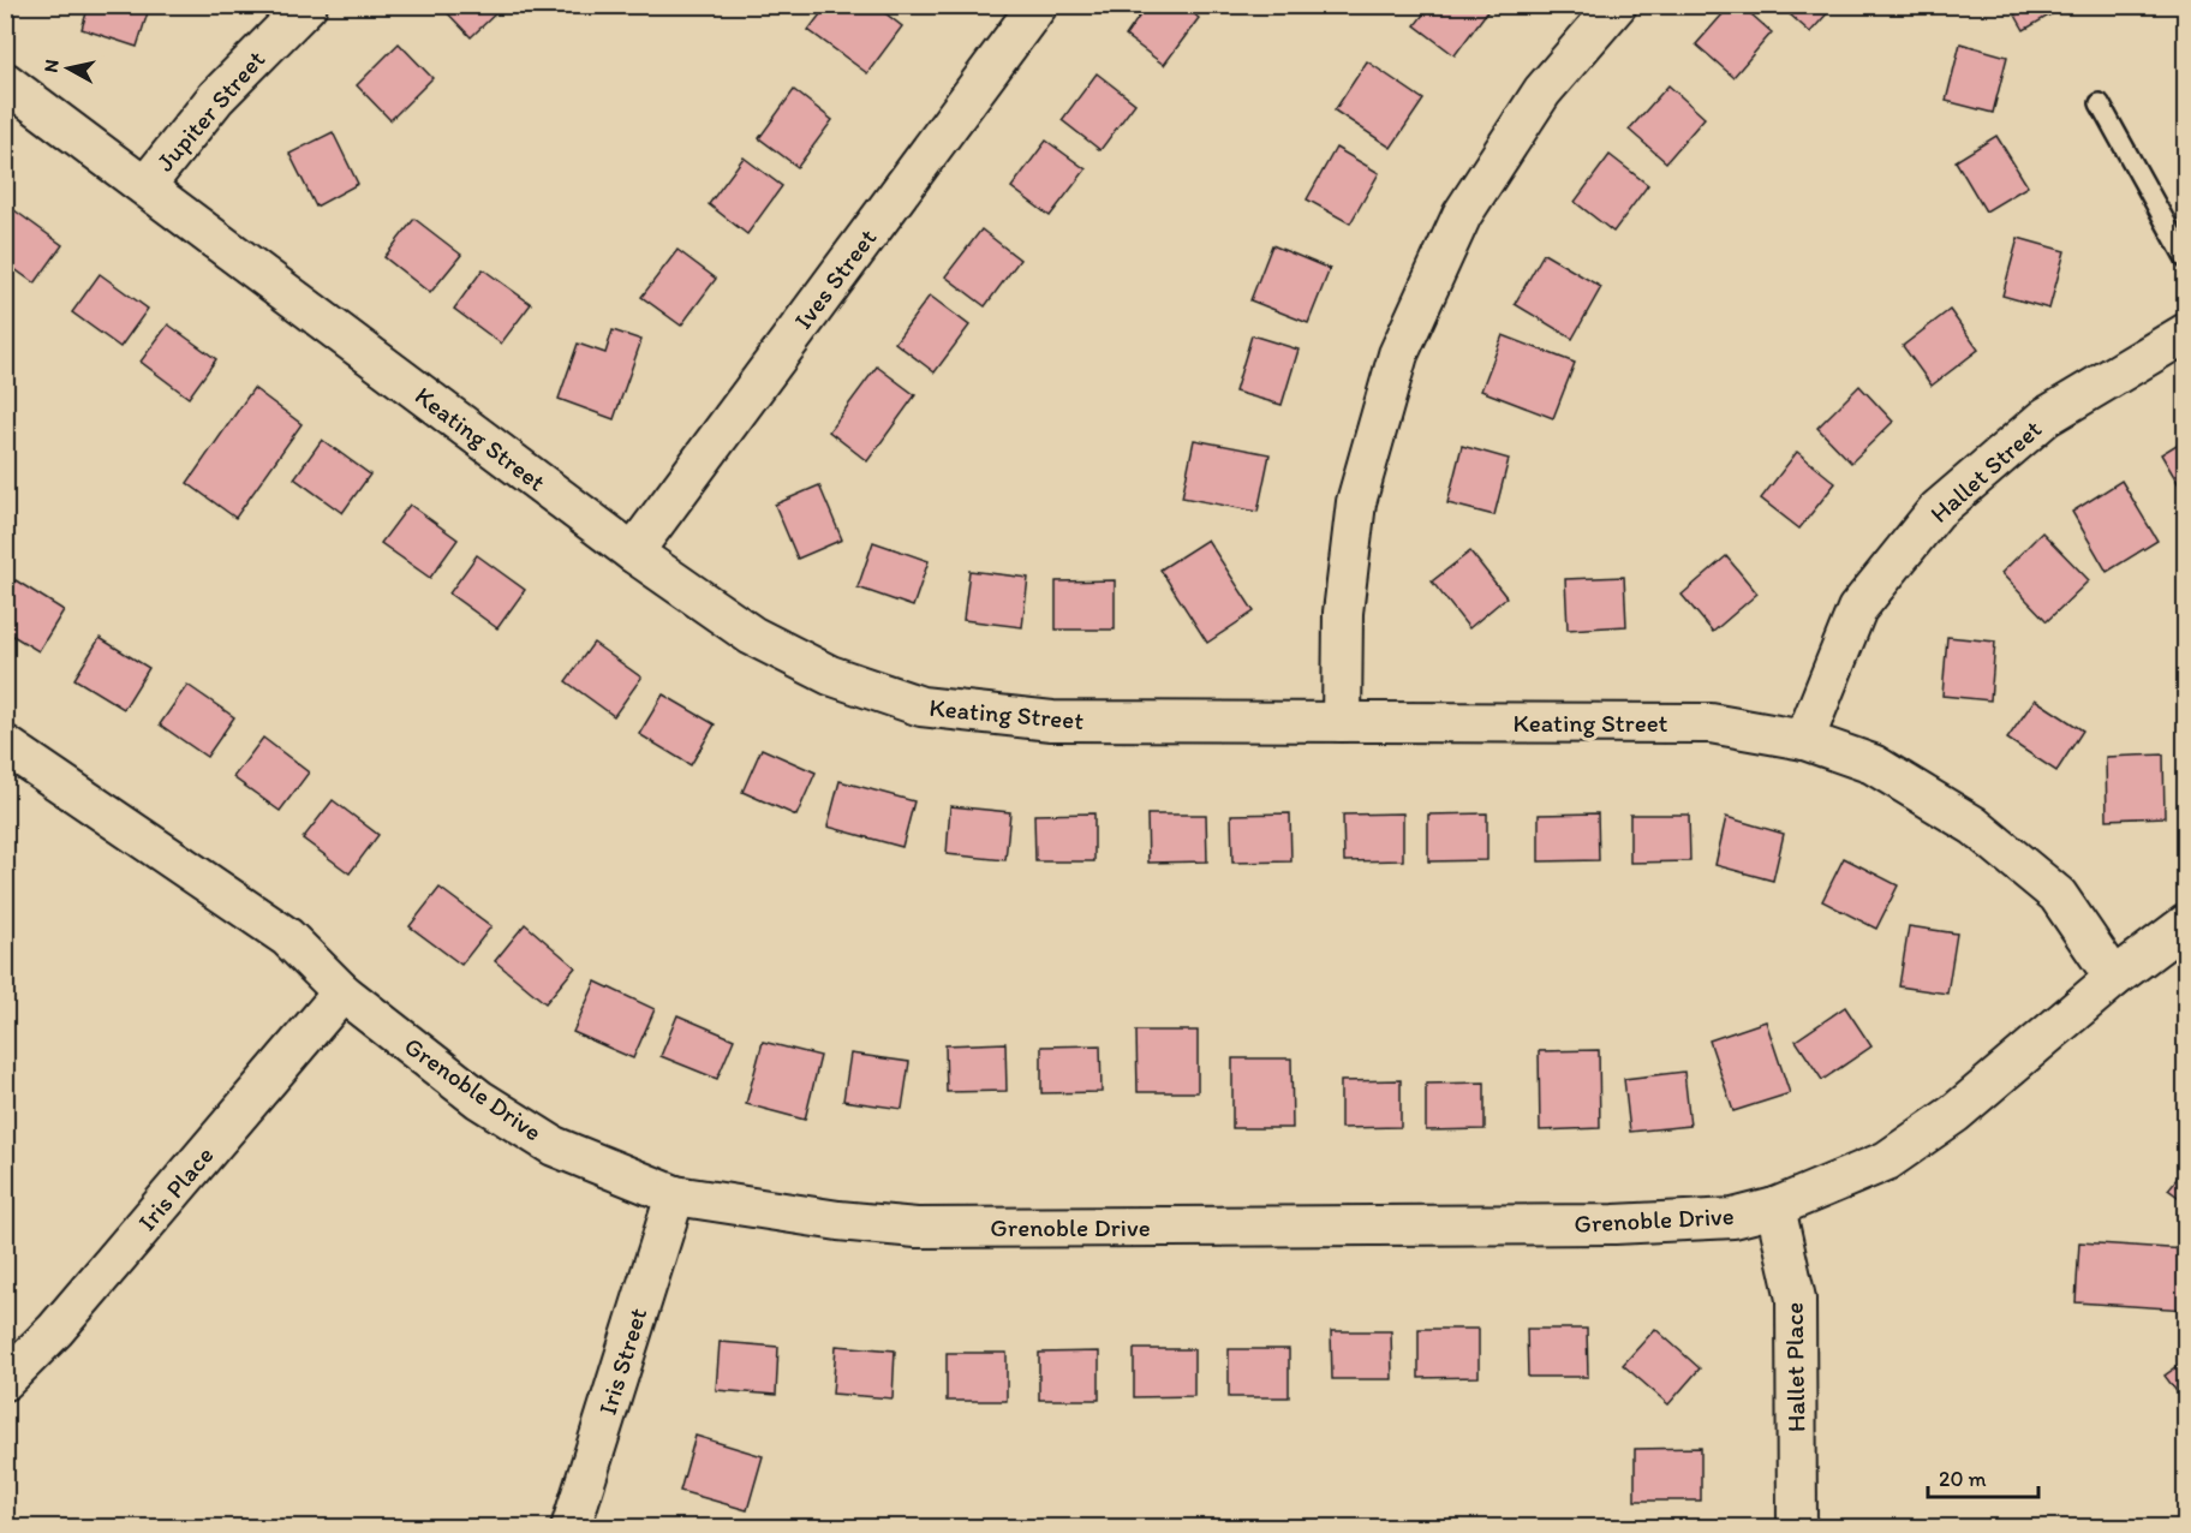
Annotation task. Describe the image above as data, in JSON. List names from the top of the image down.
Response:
{
  "streets": {
    "street": [
      "Jupiter Street",
      "Ives Street",
      "Keating Street",
      "Hallet Street",
      "Grenoble Drive",
      "Iris Place",
      "Iris Street",
      "Hallet Place"
    ]
  },
  "crossings": [
    ["Jupiter Street", "Keating Street"],
    ["Ives Street", "Keating Street"],
    ["Keating Street", "Hallet Street"],
    ["Keating Street", "Grenoble Drive"],
    ["Grenoble Drive", "Iris Place"],
    ["Grenoble Drive", "Iris Street"],
    ["Grenoble Drive", "Hallet Place"]
  ],
  "scale_bar": "20 m",
  "north": "left"
}
